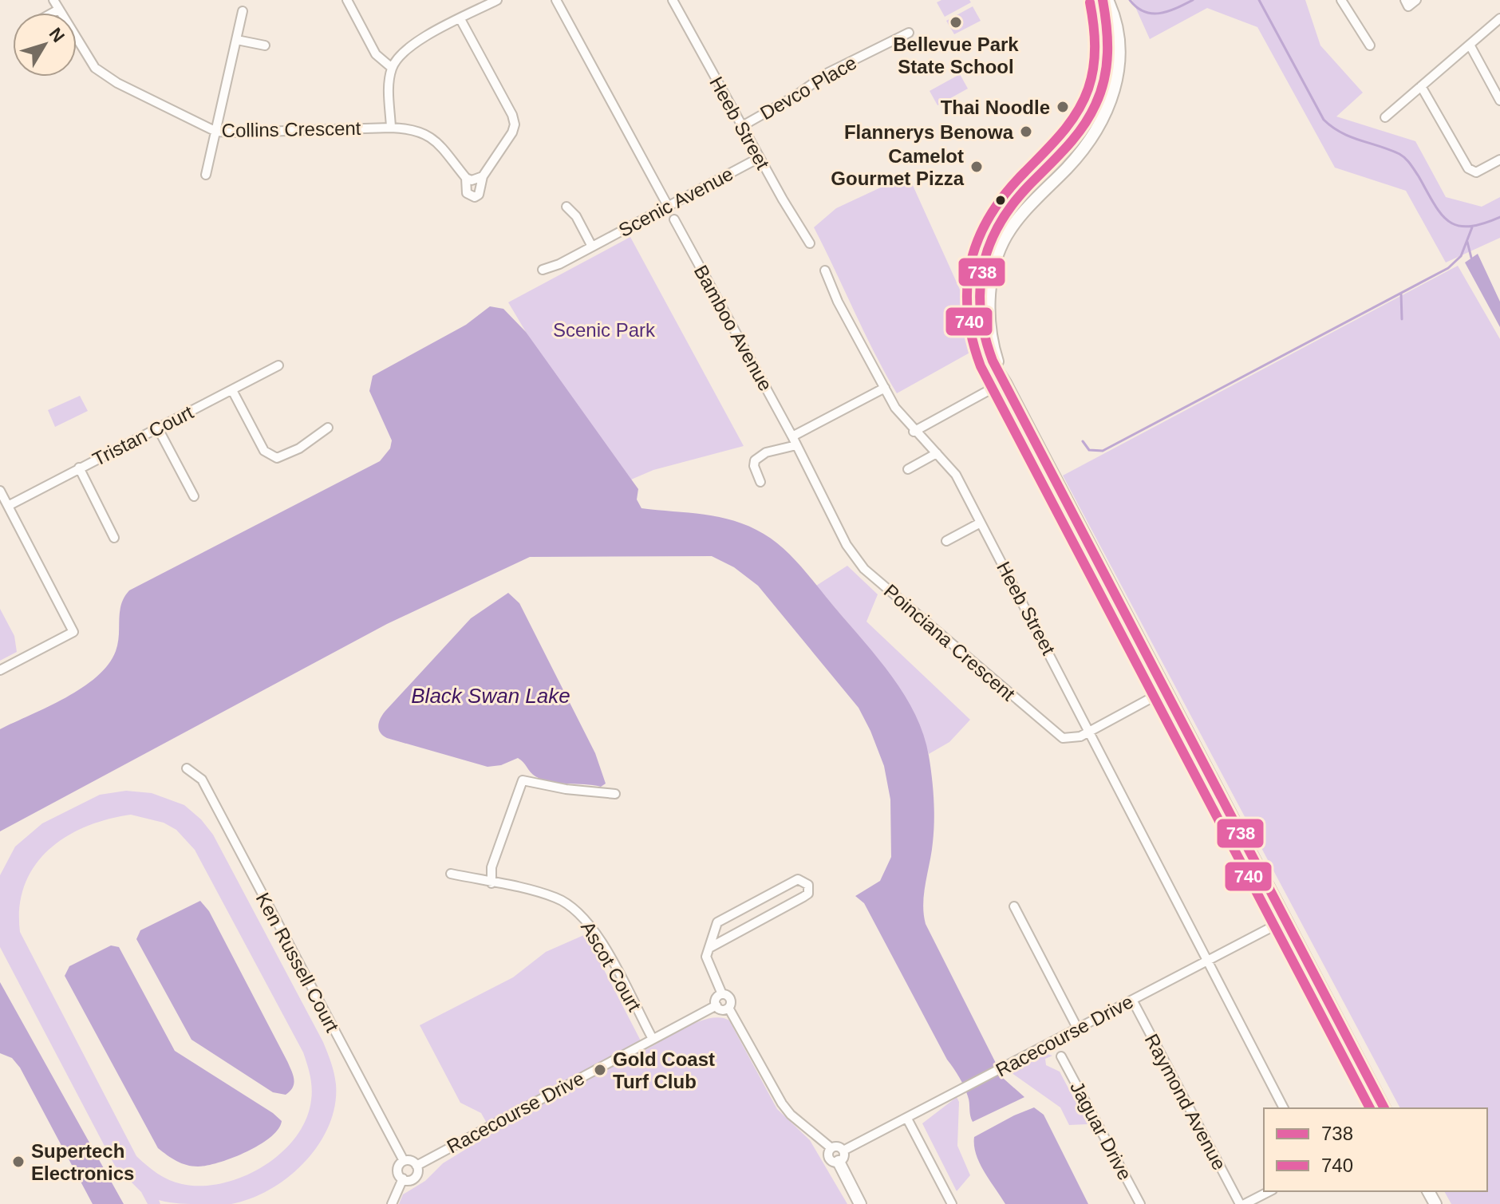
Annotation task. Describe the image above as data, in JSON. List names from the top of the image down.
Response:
{
  "streets": {
    "street": [
      "Devco Place",
      "Heeb Street",
      "Collins Crescent",
      "Scenic Avenue",
      "Bamboo Avenue",
      "Tristan Court",
      "Poinciana Crescent",
      "Ken Russell Court",
      "Ascot Court",
      "Racecourse Drive",
      "Raymond Avenue",
      "Jaguar Drive"
    ]
  },
  "crossings": [
    ["Devco Place", "Heeb Street"],
    ["Heeb Street", "Scenic Avenue"],
    ["Heeb Street", "Poinciana Crescent"],
    ["Heeb Street", "Racecourse Drive"],
    ["Bamboo Avenue", "Poinciana Crescent"],
    ["Ken Russell Court", "Racecourse Drive"],
    ["Ascot Court", "Racecourse Drive"],
    ["Racecourse Drive", "Raymond Avenue"]
  ],
  "water": ["Black Swan Lake"],
  "parks": ["Scenic Park"],
  "places": [
    "Bellevue Park State School",
    "Thai Noodle",
    "Flannerys Benowa",
    "Camelot Gourmet Pizza",
    "Gold Coast Turf Club",
    "Supertech Electronics"
  ],
  "lines": ["transit line 738", "transit line 740"],
  "legend": ["738", "740"],
  "north": "top right"
}
